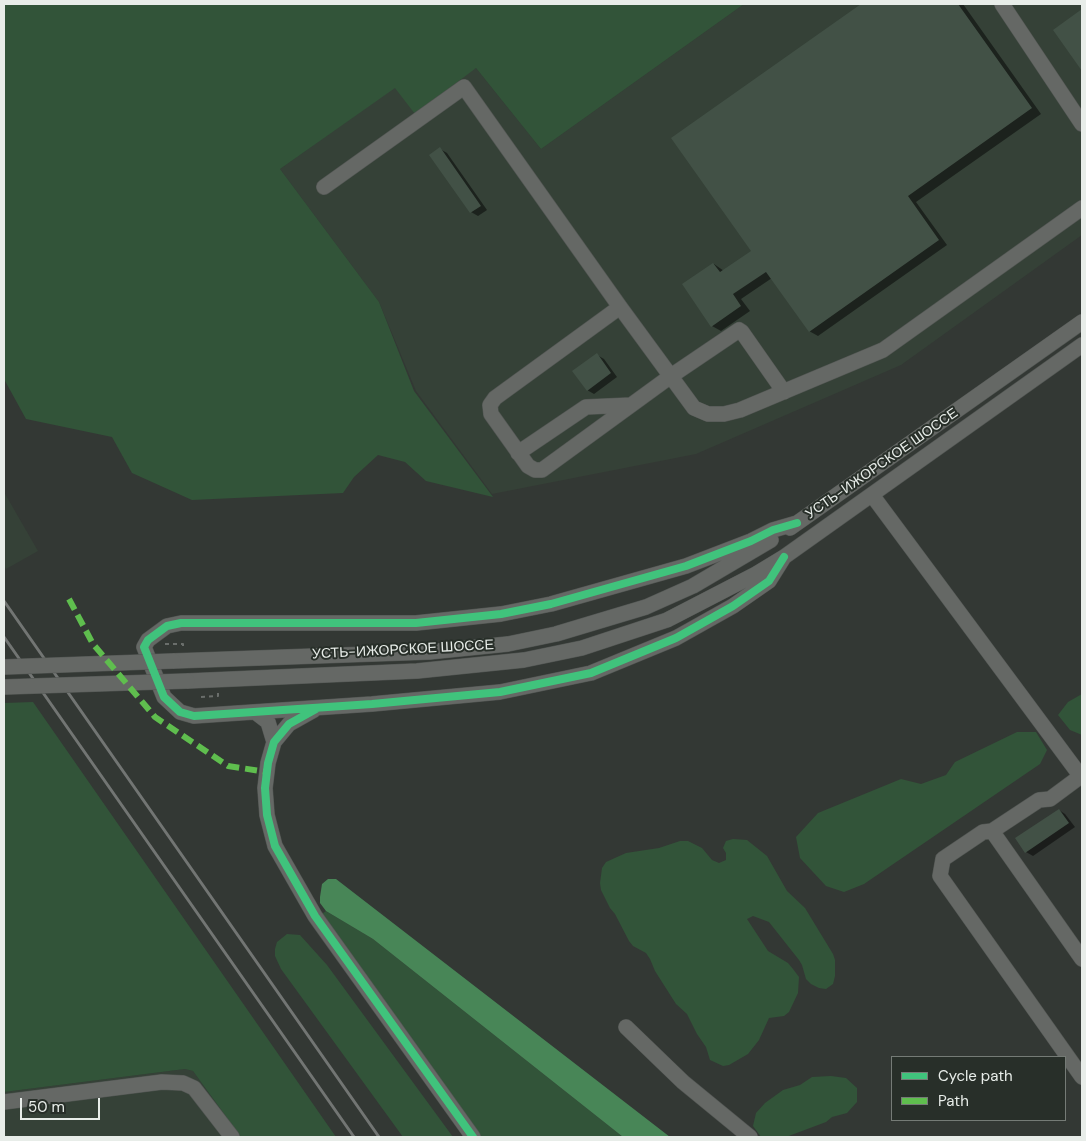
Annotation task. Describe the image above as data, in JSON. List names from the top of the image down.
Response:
{
  "streets": {
    "street": ["УСТЬ-ИЖОРСКОЕ ШОССЕ"]
  },
  "legend": ["Cycle path", "Path"],
  "scale_bar": "50 m"
}
